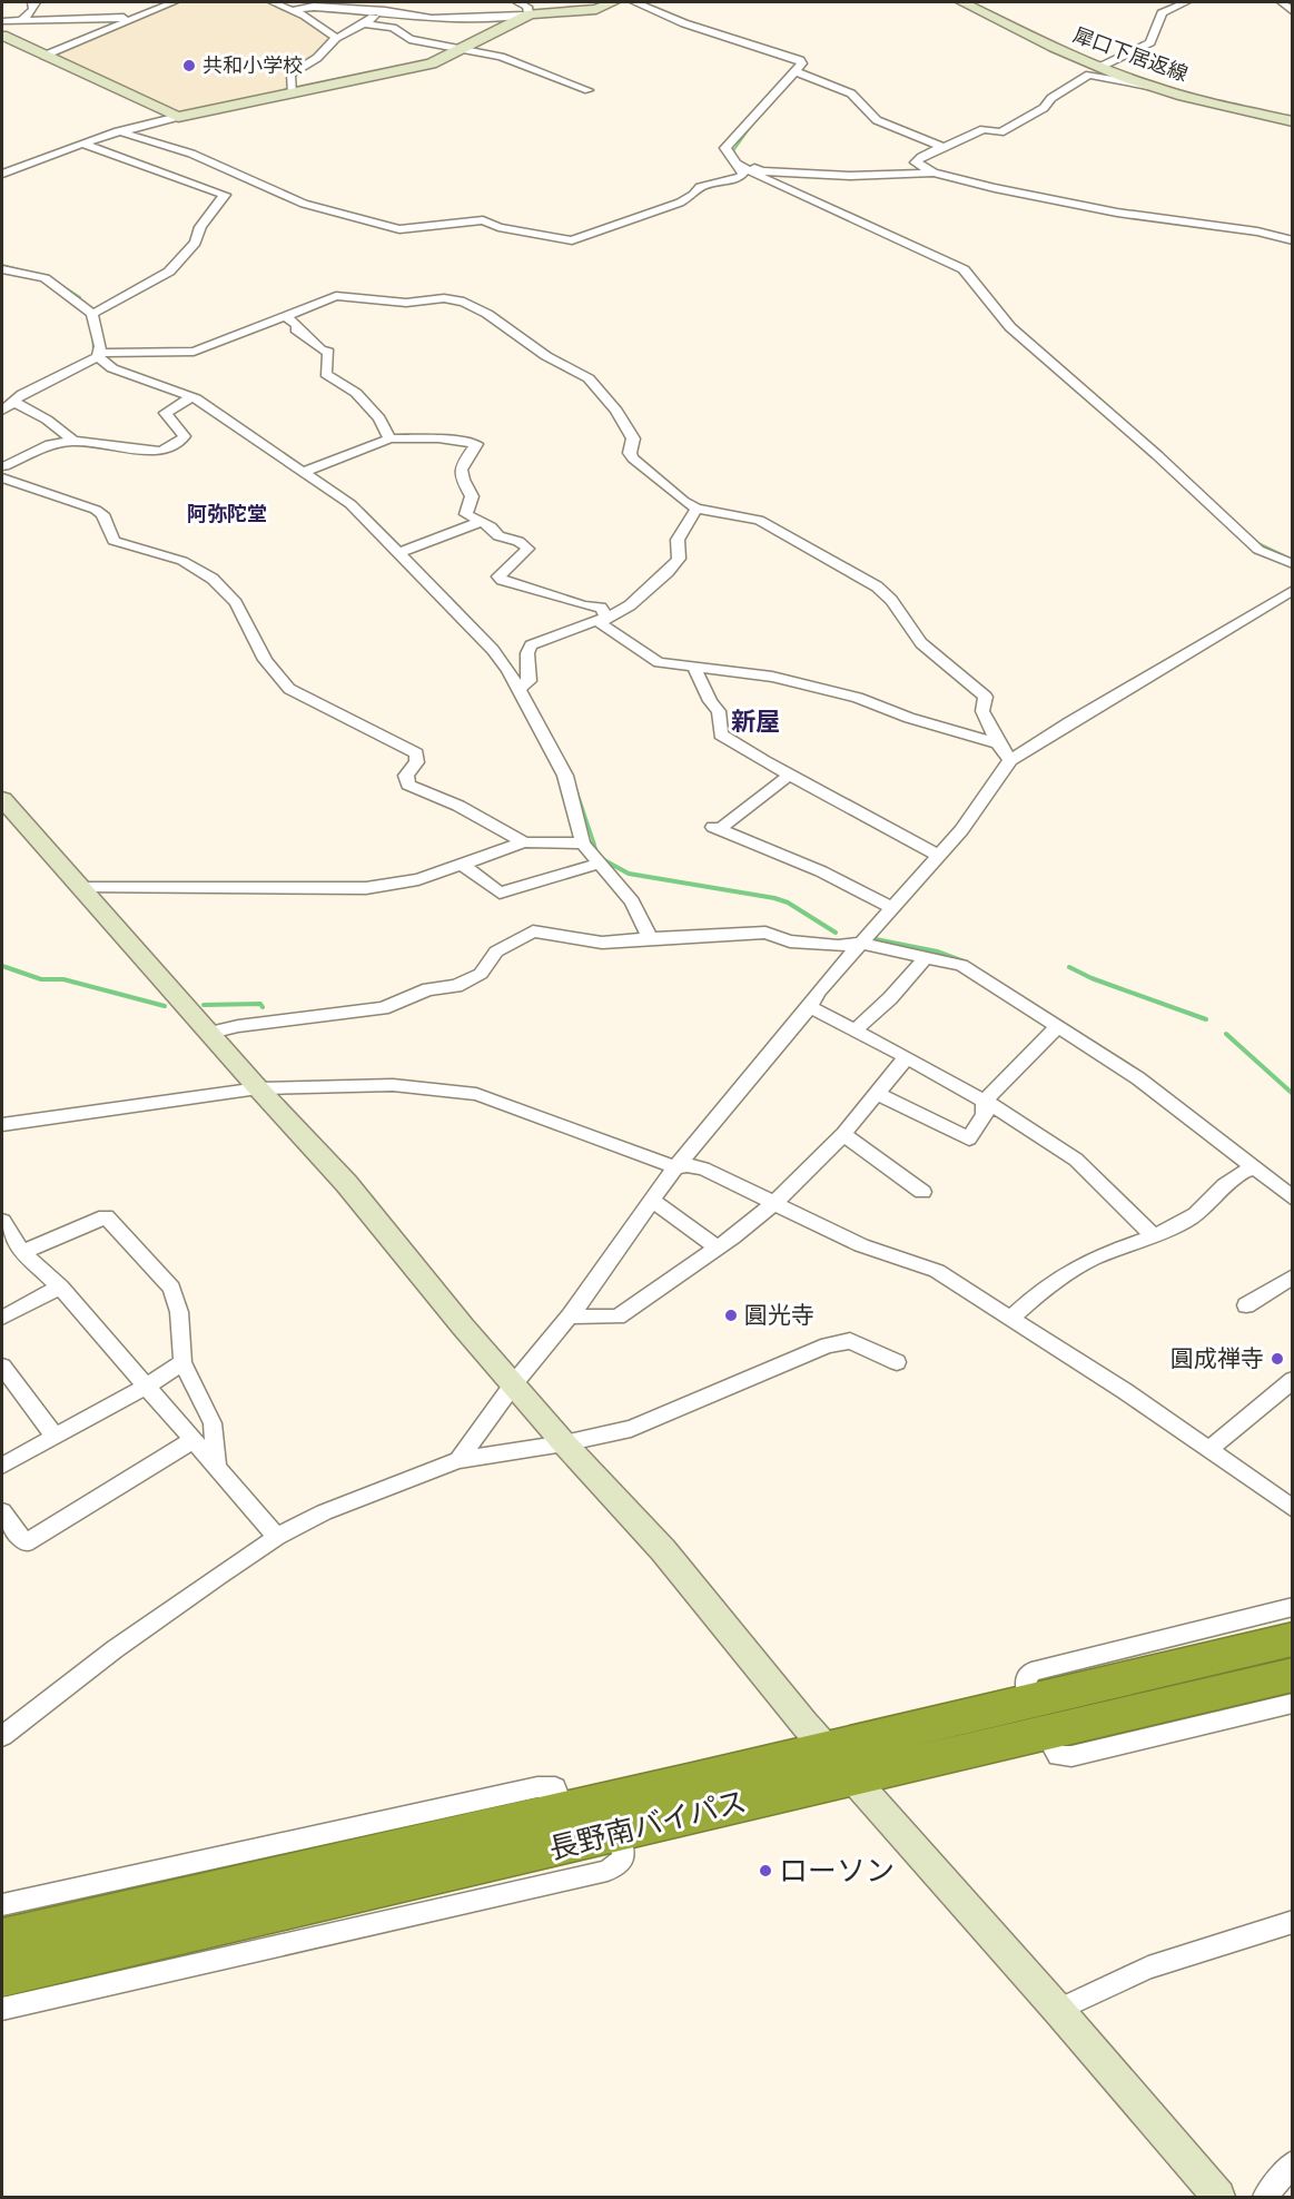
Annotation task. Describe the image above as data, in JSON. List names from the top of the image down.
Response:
{
  "streets": {
    "highway": ["長野南バイパス"],
    "street": ["犀口下居返線"]
  },
  "districts": ["阿弥陀堂", "新屋"],
  "places": [
    "共和小学校",
    "圓光寺",
    "圓成禅寺",
    "ローソン"
  ]
}
